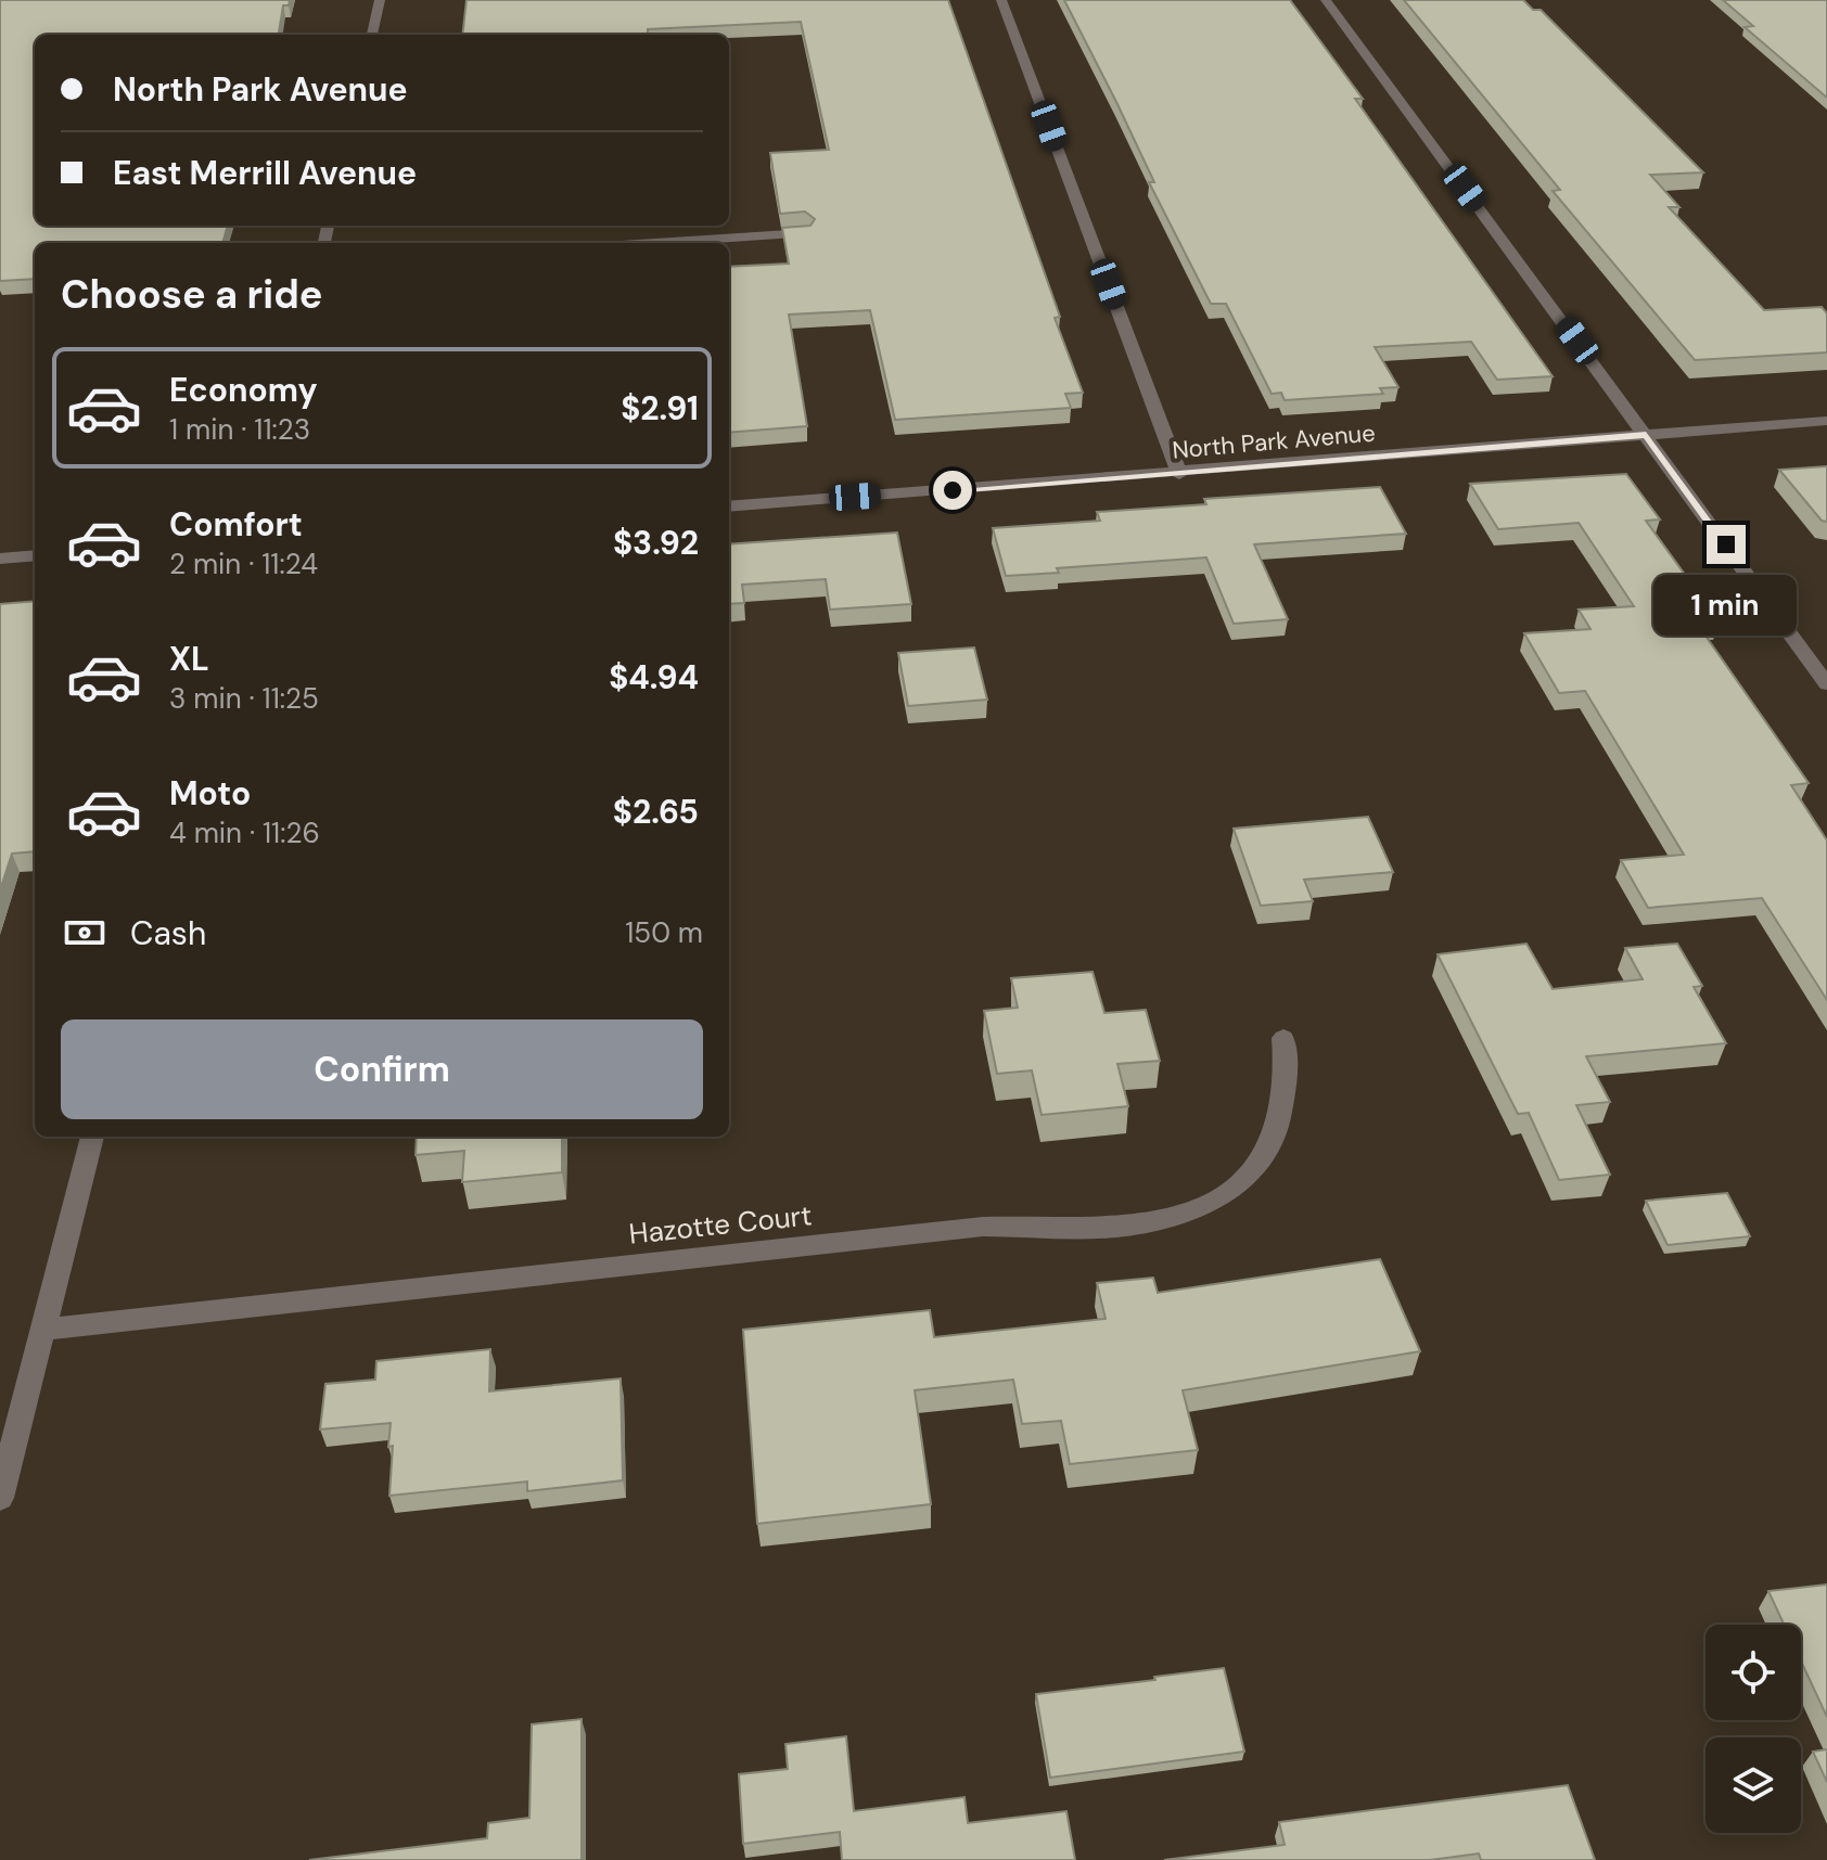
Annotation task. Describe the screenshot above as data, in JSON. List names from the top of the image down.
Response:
{
  "streets": {
    "street": ["North Park Avenue", "Hazotte Court"]
  },
  "page": {
    "banner": ["North Park Avenue", "East Merrill Avenue"],
    "heading": "Choose a ride",
    "list": [
      {
        "name": "Economy",
        "note": "1 min · 11:23",
        "value": "$2.91"
      },
      {
        "name": "Comfort",
        "note": "2 min · 11:24",
        "value": "$3.92"
      },
      {
        "name": "XL",
        "note": "3 min · 11:25",
        "value": "$4.94"
      },
      {
        "name": "Moto",
        "note": "4 min · 11:26",
        "value": "$2.65"
      }
    ],
    "bubble": "1 min",
    "pay": ["Cash", "150 m"],
    "buttons": "Confirm"
  }
}
